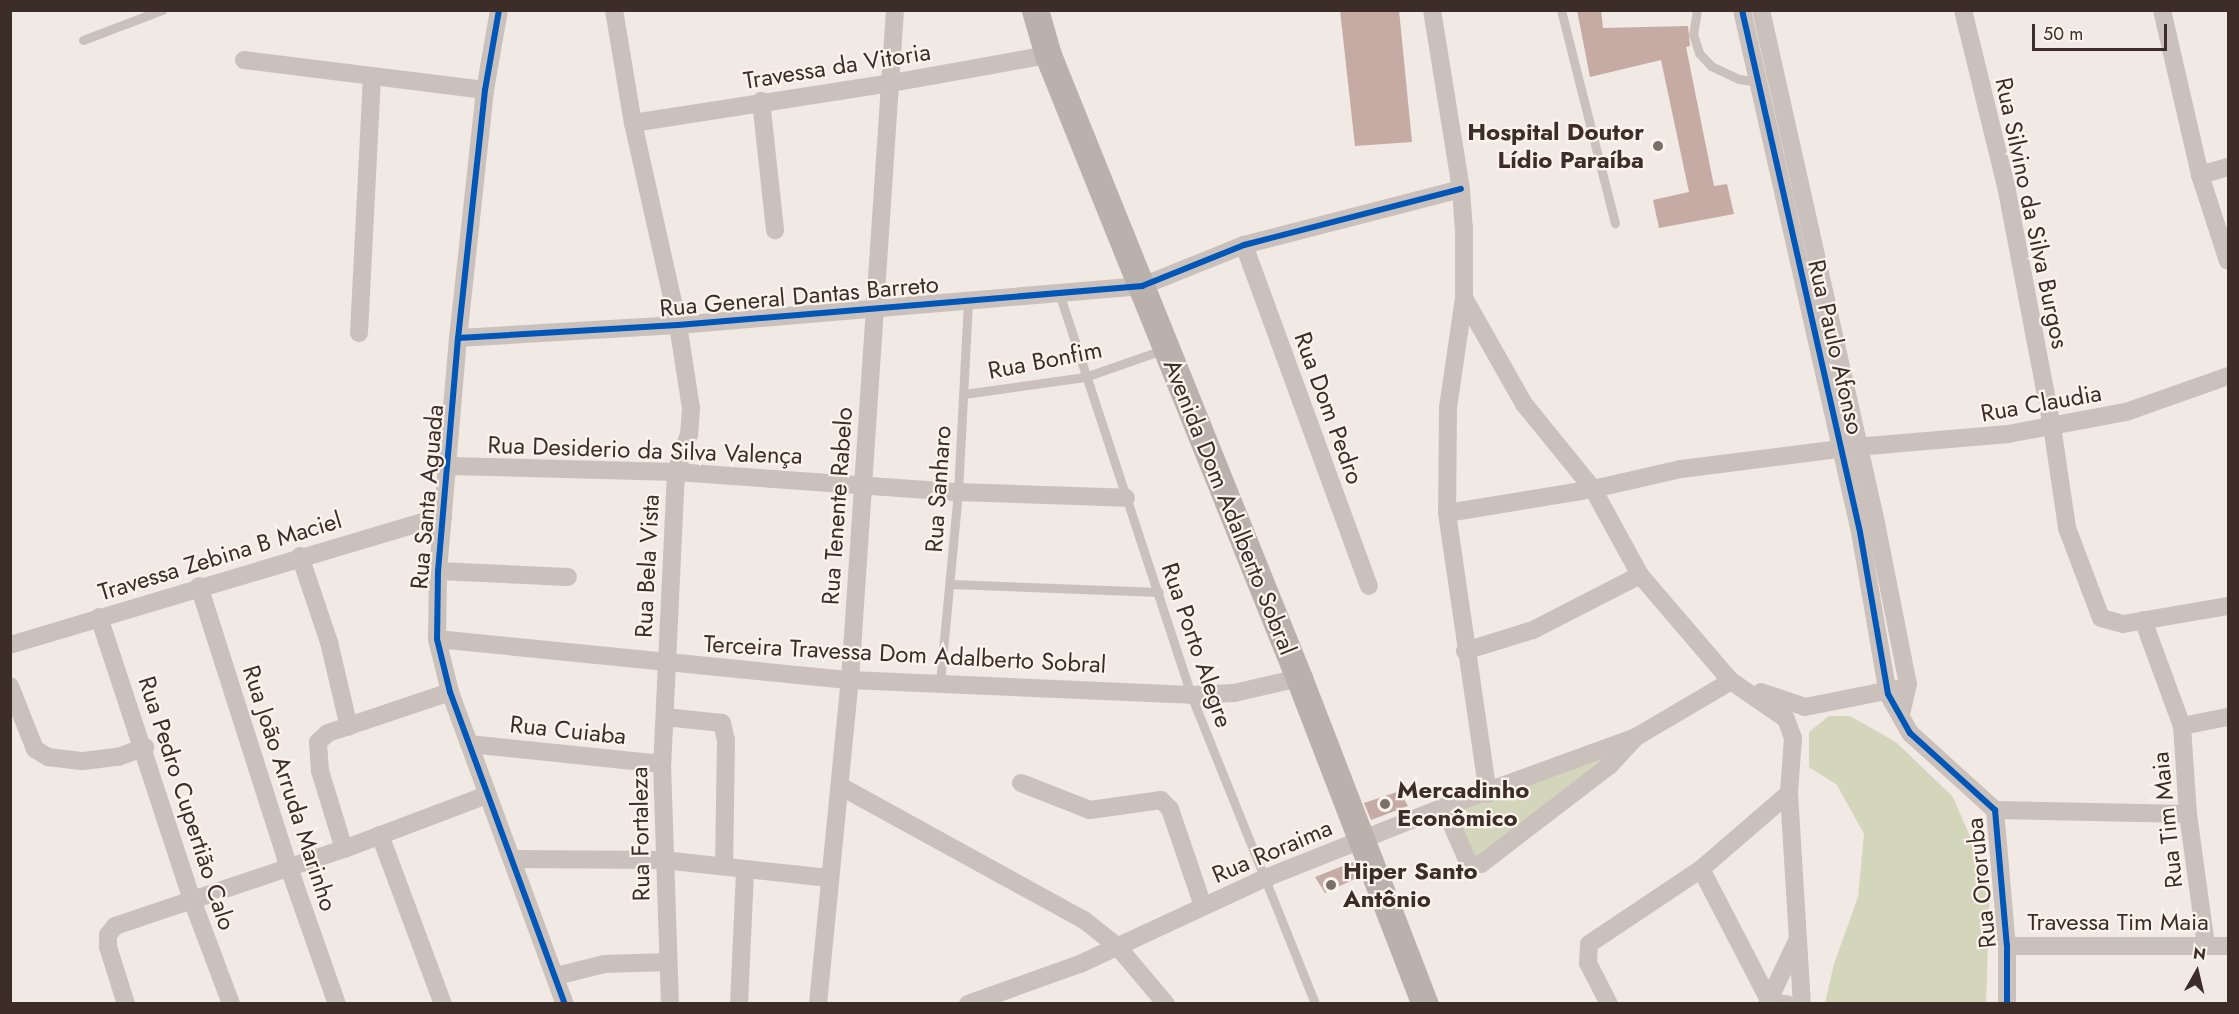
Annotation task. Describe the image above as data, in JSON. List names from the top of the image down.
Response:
{
  "streets": {
    "main road": ["Avenida Dom Adalberto Sobral"],
    "street": [
      "Travessa da Vitoria",
      "Rua Silvino da Silva Burgos",
      "Rua General Dantas Barreto",
      "Rua Paulo Afonso",
      "Rua Claudia",
      "Rua Dom Pedro",
      "Rua Desiderio da Silva Valença",
      "Rua Santa Aguada",
      "Rua Tenente Rabelo",
      "Travessa Zebina B Maciel",
      "Rua Bela Vista",
      "Terceira Travessa Dom Adalberto Sobral",
      "Rua Cuiaba",
      "Rua João Arruda Marinho",
      "Rua Pedro Cupertião Calo",
      "Rua Tim Maia",
      "Rua Fortaleza",
      "Rua Roraima",
      "Rua Ororuba",
      "Travessa Tim Maia"
    ],
    "lane": ["Rua Bonfim", "Rua Sanharo", "Rua Porto Alegre"]
  },
  "crossings": [
    ["Travessa da Vitoria", "Rua Tenente Rabelo"],
    ["Travessa da Vitoria", "Avenida Dom Adalberto Sobral"],
    ["Travessa da Vitoria", "Rua Bela Vista"],
    ["Rua Silvino da Silva Burgos", "Rua Claudia"],
    ["Rua General Dantas Barreto", "Rua Dom Pedro"],
    ["Rua General Dantas Barreto", "Rua Sanharo"],
    ["Rua General Dantas Barreto", "Rua Santa Aguada"],
    ["Rua General Dantas Barreto", "Rua Tenente Rabelo"],
    ["Rua General Dantas Barreto", "Avenida Dom Adalberto Sobral"],
    ["Rua General Dantas Barreto", "Rua Bela Vista"],
    ["Rua General Dantas Barreto", "Rua Porto Alegre"],
    ["Rua Paulo Afonso", "Rua Claudia"],
    ["Rua Paulo Afonso", "Rua Ororuba"],
    ["Rua Bonfim", "Rua Sanharo"],
    ["Rua Bonfim", "Avenida Dom Adalberto Sobral"],
    ["Rua Bonfim", "Rua Porto Alegre"],
    ["Rua Desiderio da Silva Valença", "Rua Sanharo"],
    ["Rua Desiderio da Silva Valença", "Rua Santa Aguada"],
    ["Rua Desiderio da Silva Valença", "Rua Tenente Rabelo"],
    ["Rua Desiderio da Silva Valença", "Rua Bela Vista"],
    ["Rua Desiderio da Silva Valença", "Rua Porto Alegre"],
    ["Rua Sanharo", "Terceira Travessa Dom Adalberto Sobral"],
    ["Rua Santa Aguada", "Travessa Zebina B Maciel"],
    ["Rua Santa Aguada", "Terceira Travessa Dom Adalberto Sobral"],
    ["Rua Santa Aguada", "Rua Cuiaba"],
    ["Rua Tenente Rabelo", "Terceira Travessa Dom Adalberto Sobral"],
    ["Avenida Dom Adalberto Sobral", "Terceira Travessa Dom Adalberto Sobral"],
    ["Avenida Dom Adalberto Sobral", "Rua Roraima"],
    ["Travessa Zebina B Maciel", "Rua João Arruda Marinho"],
    ["Travessa Zebina B Maciel", "Rua Pedro Cupertião Calo"],
    ["Rua Bela Vista", "Terceira Travessa Dom Adalberto Sobral"],
    ["Rua Bela Vista", "Rua Fortaleza"],
    ["Rua Porto Alegre", "Terceira Travessa Dom Adalberto Sobral"],
    ["Rua Porto Alegre", "Rua Roraima"],
    ["Terceira Travessa Dom Adalberto Sobral", "Rua Fortaleza"],
    ["Rua Cuiaba", "Rua Fortaleza"],
    ["Rua Tim Maia", "Travessa Tim Maia"],
    ["Rua Ororuba", "Travessa Tim Maia"]
  ],
  "places": ["Hospital Doutor Lídio Paraíba", "Mercadinho Econômico", "Hiper Santo Antônio"],
  "scale_bar": "50 m",
  "north": "top"
}
